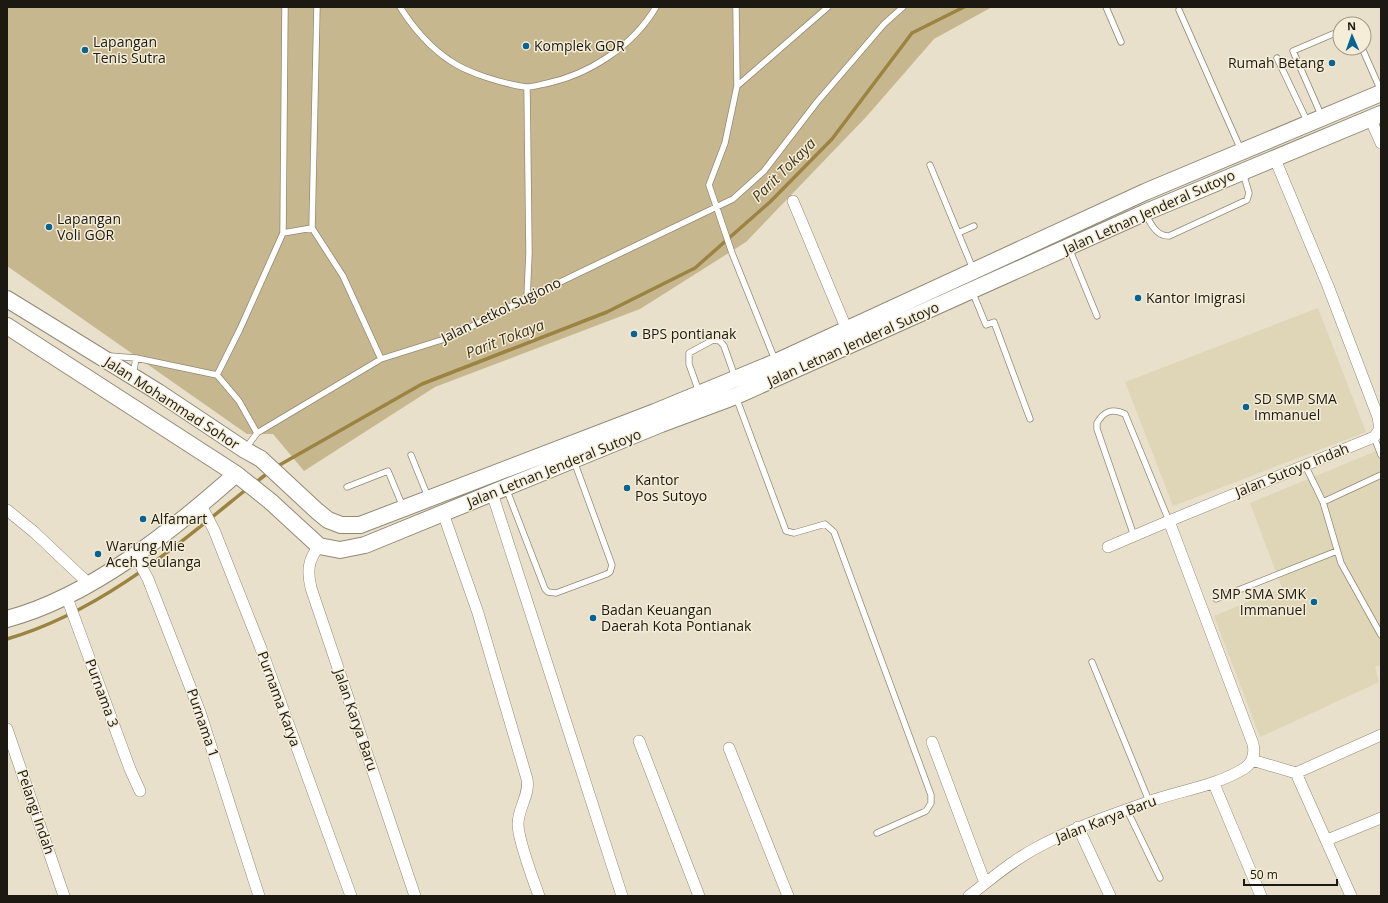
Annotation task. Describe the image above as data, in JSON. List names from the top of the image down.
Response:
{
  "streets": {
    "street": [
      "Jalan Letnan Jenderal Sutoyo",
      "Jalan Mohammad Sohor",
      "Jalan Sutoyo Indah",
      "Purnama 3",
      "Purnama Karya",
      "Jalan Karya Baru",
      "Purnama 1",
      "Pelangi Indah"
    ],
    "lane": ["Jalan Letkol Sugiono"]
  },
  "crossings": [
    ["Jalan Letnan Jenderal Sutoyo", "Jalan Mohammad Sohor"],
    ["Jalan Letnan Jenderal Sutoyo", "Jalan Karya Baru"],
    ["Jalan Letkol Sugiono", "Jalan Mohammad Sohor"],
    ["Jalan Mohammad Sohor", "Jalan Karya Baru"]
  ],
  "water": ["Parit Tokaya"],
  "places": [
    "Komplek GOR",
    "Lapangan Tenis Sutra",
    "Rumah Betang",
    "Lapangan Voli GOR",
    "Kantor Imigrasi",
    "BPS pontianak",
    "SD SMP SMA Immanuel",
    "Kantor Pos Sutoyo",
    "Alfamart",
    "Warung Mie Aceh Seulanga",
    "SMP SMA SMK Immanuel",
    "Badan Keuangan Daerah Kota Pontianak"
  ],
  "scale_bar": "50 m",
  "north": "top"
}
